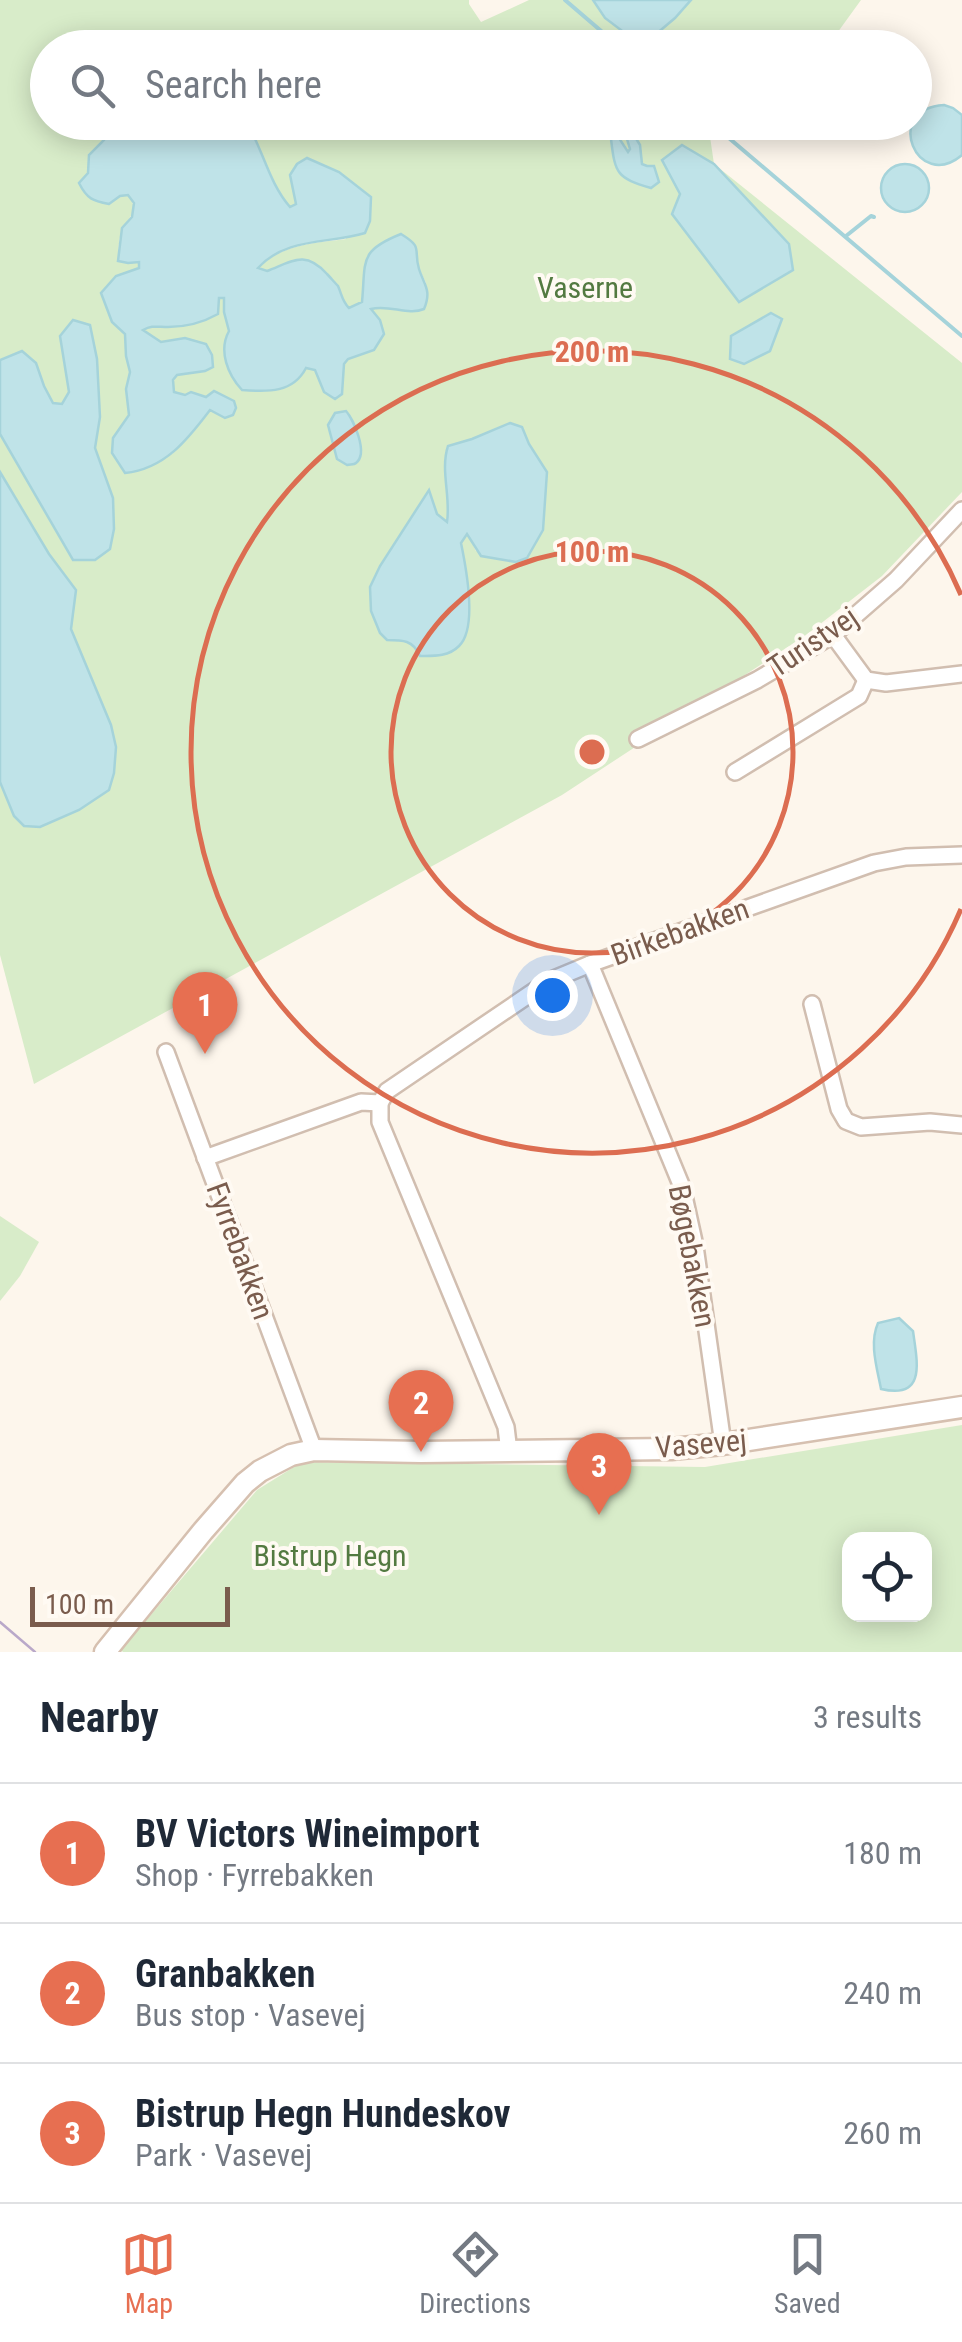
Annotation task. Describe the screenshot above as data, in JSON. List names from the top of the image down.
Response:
{
  "streets": {
    "street": [
      "Turistvej",
      "Birkebakken",
      "Fyrrebakken",
      "Bøgebakken",
      "Vasevej"
    ]
  },
  "crossings": [
    ["Birkebakken", "Fyrrebakken"],
    ["Birkebakken", "Bøgebakken"],
    ["Fyrrebakken", "Vasevej"],
    ["Bøgebakken", "Vasevej"]
  ],
  "parks": ["Vaserne", "Bistrup Hegn"],
  "scale_bar": "100 m",
  "page": {
    "search": "Search here",
    "pins": ["1", "2", "3"],
    "scale": "100 m",
    "heading": ["Nearby", "3 results"],
    "list": [
      {
        "mark": "1",
        "name": "BV Victors Wineimport",
        "note": "Shop · Fyrrebakken",
        "value": "180 m"
      },
      {
        "mark": "2",
        "name": "Granbakken",
        "note": "Bus stop · Vasevej",
        "value": "240 m"
      },
      {
        "mark": "3",
        "name": "Bistrup Hegn Hundeskov",
        "note": "Park · Vasevej",
        "value": "260 m"
      }
    ],
    "nav": ["Map", "Directions", "Saved"]
  },
  "rings": ["200 m", "100 m"]
}
